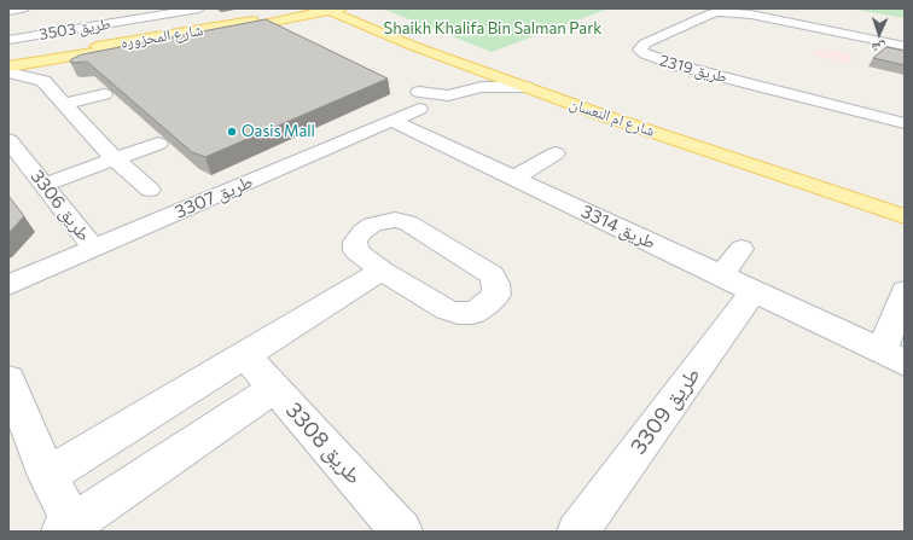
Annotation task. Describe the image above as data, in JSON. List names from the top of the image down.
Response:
{
  "streets": {
    "main road": ["شارع المحزوره", "شارع ام النعسان"],
    "street": [
      "طريق 3503",
      "طريق 2319",
      "طريق 3307",
      "طريق 3306",
      "طريق 3314",
      "طريق 3309",
      "طريق 3308"
    ]
  },
  "crossings": [
    ["شارع المحزوره", "شارع ام النعسان"],
    ["طريق 3307", "طريق 3306"],
    ["طريق 3307", "طريق 3314"],
    ["طريق 3314", "طريق 3309"]
  ],
  "parks": ["Shaikh Khalifa Bin Salman Park"],
  "places": ["Oasis Mall"],
  "north": "bottom"
}
